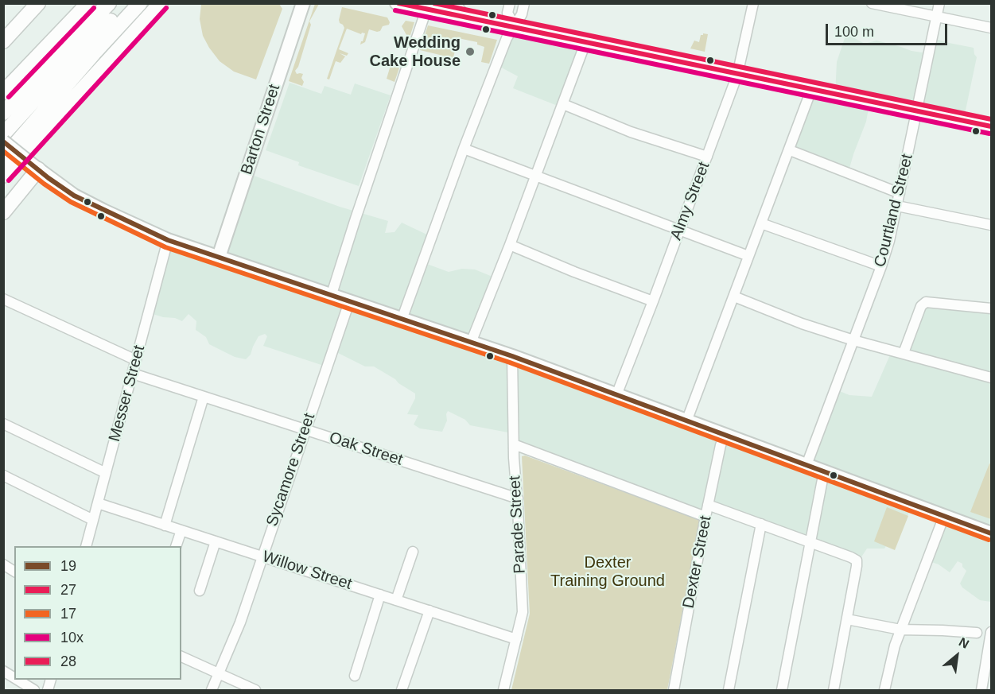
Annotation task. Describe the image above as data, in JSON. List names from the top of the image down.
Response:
{
  "streets": {
    "main road": ["Barton Street"],
    "street": [
      "Almy Street",
      "Courtland Street",
      "Messer Street",
      "Oak Street",
      "Sycamore Street",
      "Parade Street",
      "Dexter Street",
      "Willow Street"
    ]
  },
  "crossings": [
    ["Messer Street", "Oak Street"],
    ["Messer Street", "Willow Street"],
    ["Oak Street", "Sycamore Street"],
    ["Oak Street", "Parade Street"],
    ["Sycamore Street", "Willow Street"],
    ["Parade Street", "Willow Street"]
  ],
  "parks": ["Dexter Training Ground"],
  "places": ["Wedding Cake House"],
  "lines": [
    "transit line 27",
    "transit line 28",
    "transit line 10x",
    "transit line 19",
    "transit line 17"
  ],
  "legend": [
    "19",
    "27",
    "17",
    "10x",
    "28"
  ],
  "scale_bar": "100 m",
  "north": "top right"
}
